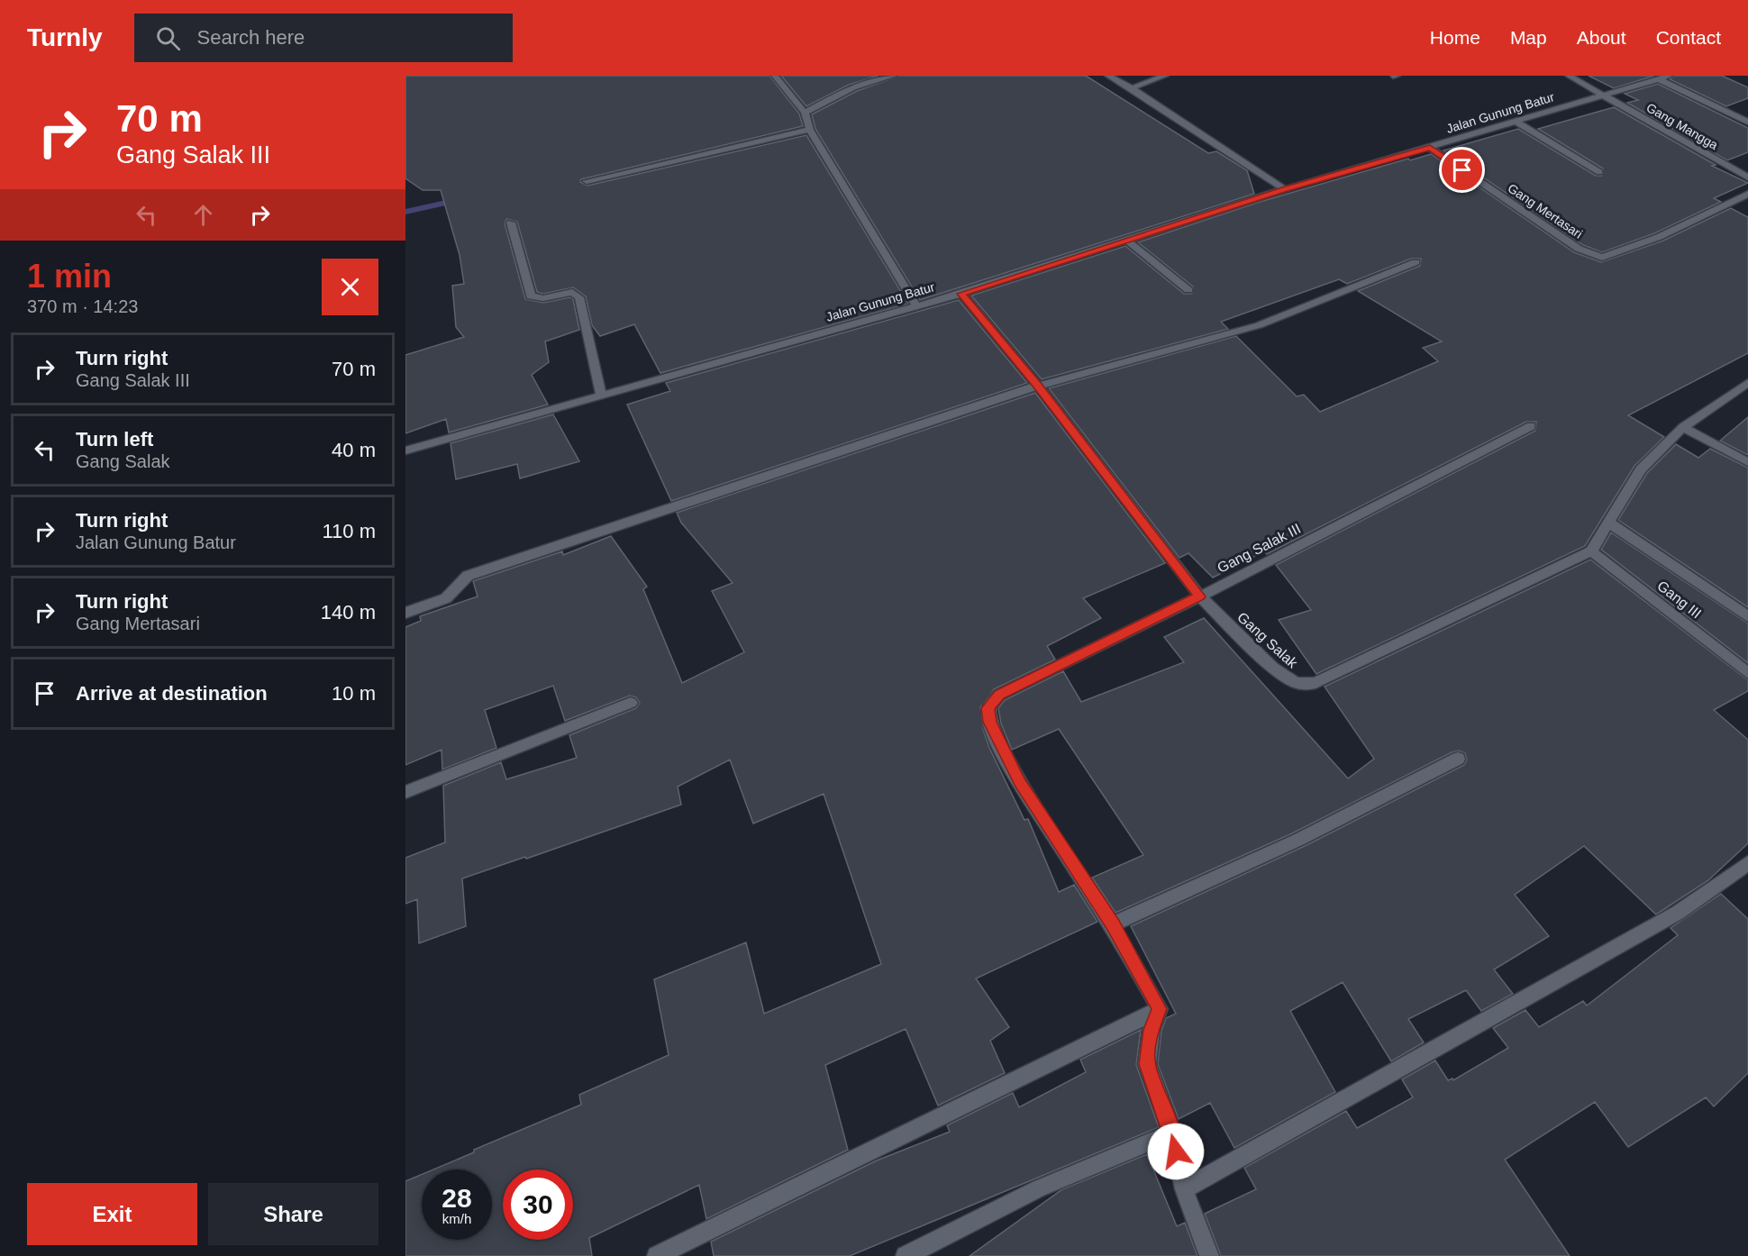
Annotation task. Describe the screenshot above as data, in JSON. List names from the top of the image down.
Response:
{
  "streets": {
    "street": [
      "Jalan Gunung Batur",
      "Gang Mangga",
      "Gang Mertasari",
      "Gang Salak III",
      "Gang III",
      "Gang Salak"
    ]
  },
  "crossings": [
    ["Jalan Gunung Batur", "Gang Mangga"],
    ["Jalan Gunung Batur", "Gang Mertasari"],
    ["Jalan Gunung Batur", "Gang Salak"],
    ["Gang Salak III", "Gang Salak"],
    ["Gang III", "Gang Salak"]
  ],
  "page": {
    "header": "Turnly",
    "search": "Search here",
    "nav": [
      "Home",
      "Map",
      "About",
      "Contact"
    ],
    "turn": ["70 m", "Gang Salak III"],
    "heading": ["1 min", "370 m · 14:23"],
    "list": [
      {
        "name": "Turn right",
        "note": "Gang Salak III",
        "value": "70 m"
      },
      {
        "name": "Turn left",
        "note": "Gang Salak",
        "value": "40 m"
      },
      {
        "name": "Turn right",
        "note": "Jalan Gunung Batur",
        "value": "110 m"
      },
      {
        "name": "Turn right",
        "note": "Gang Mertasari",
        "value": "140 m"
      },
      {
        "name": "Arrive at destination",
        "value": "10 m"
      }
    ],
    "speed": "28 km/h",
    "limit": "30",
    "buttons": ["Exit", "Share"]
  }
}
